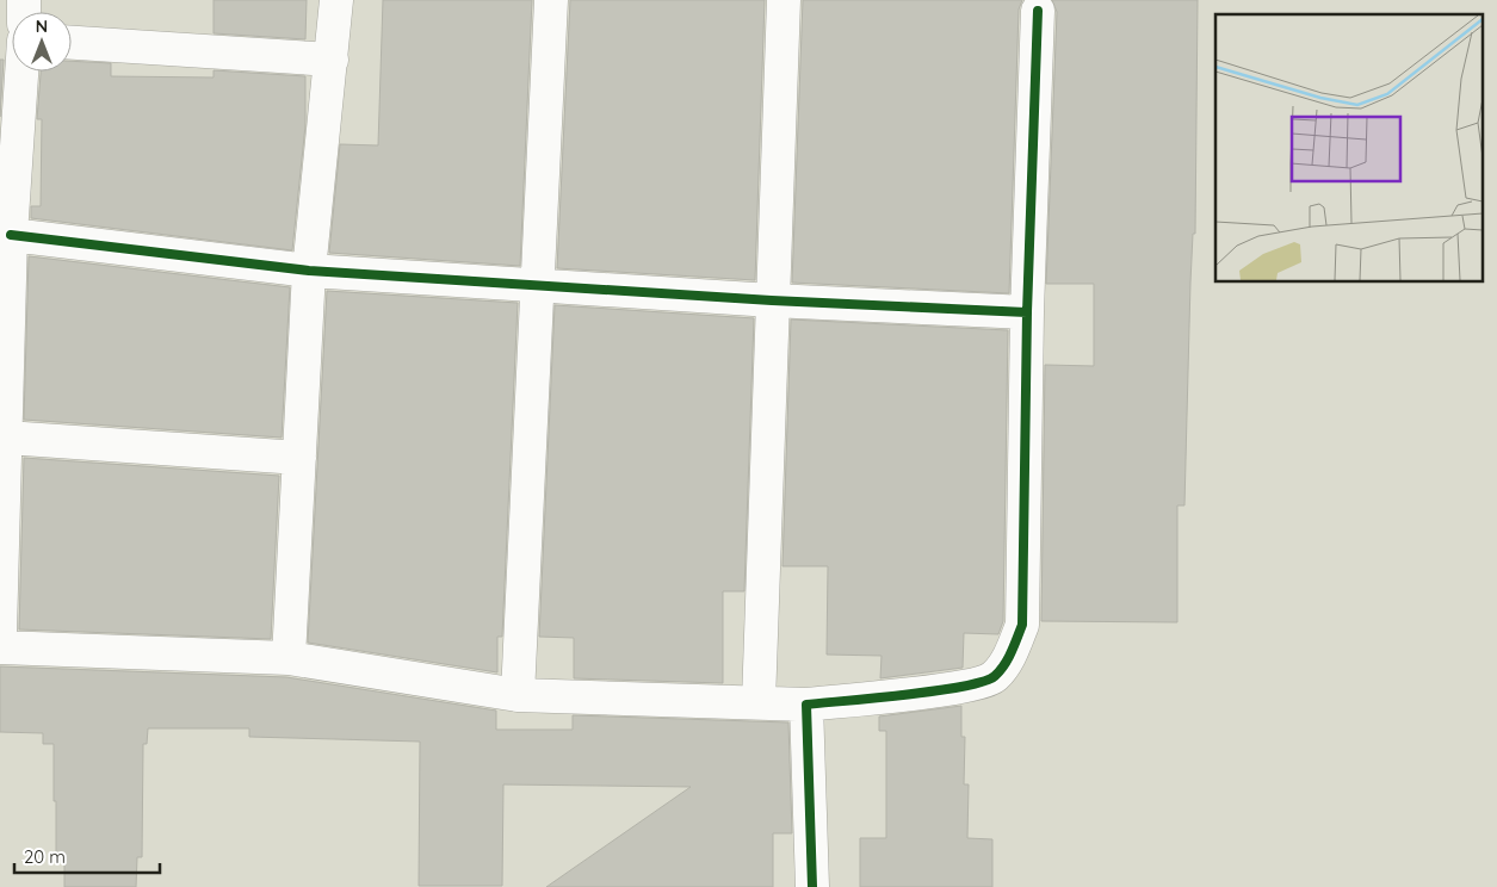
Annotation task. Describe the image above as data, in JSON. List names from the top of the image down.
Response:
{
  "scale_bar": "20 m",
  "north": "top"
}
